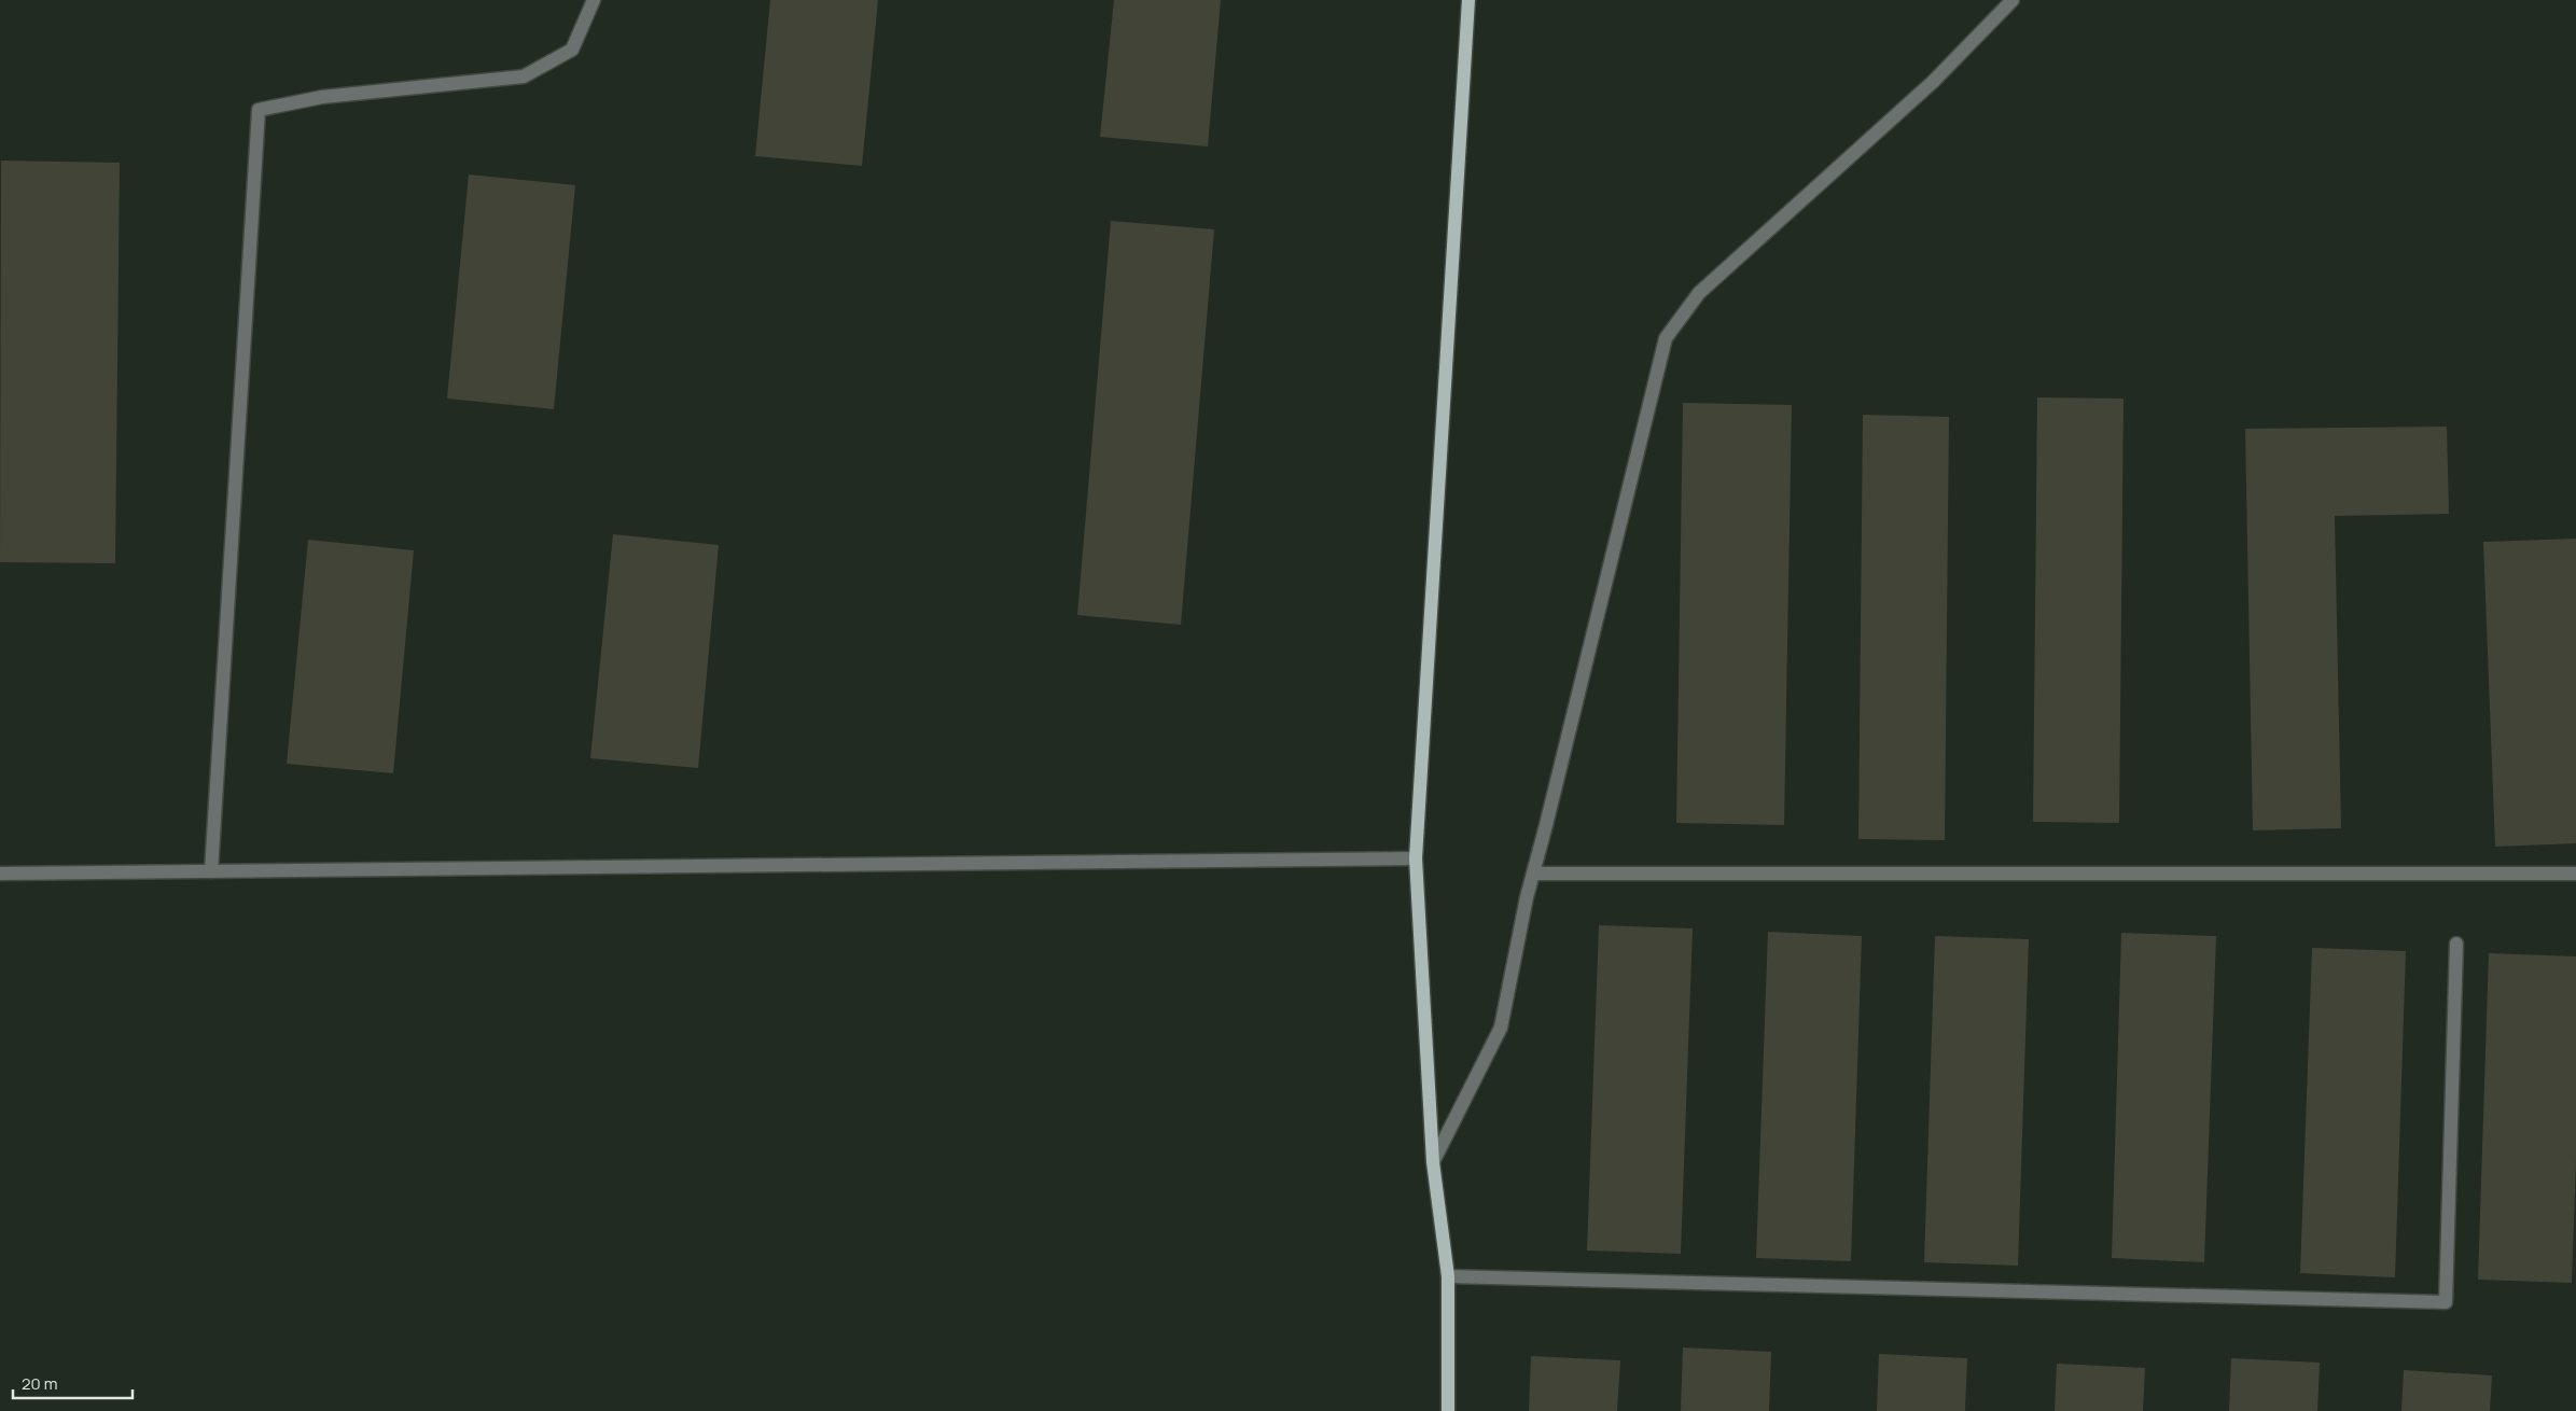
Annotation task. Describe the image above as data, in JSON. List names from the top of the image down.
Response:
{
  "scale_bar": "20 m"
}
